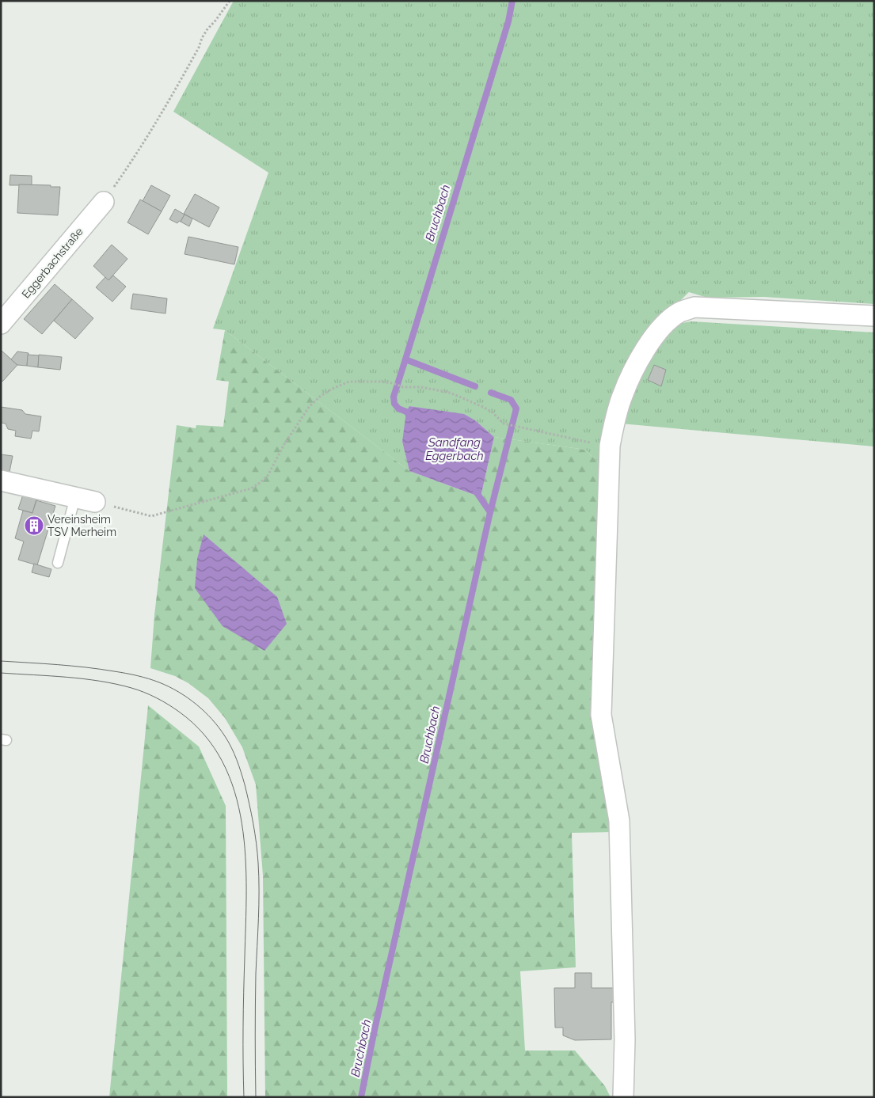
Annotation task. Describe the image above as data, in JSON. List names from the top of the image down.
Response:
{
  "streets": {
    "street": ["Eggerbachstraße"]
  },
  "water": ["Bruchbach", "Sandfang Eggerbach"],
  "places": {
    "building": ["Vereinsheim TSV Merheim"]
  }
}
